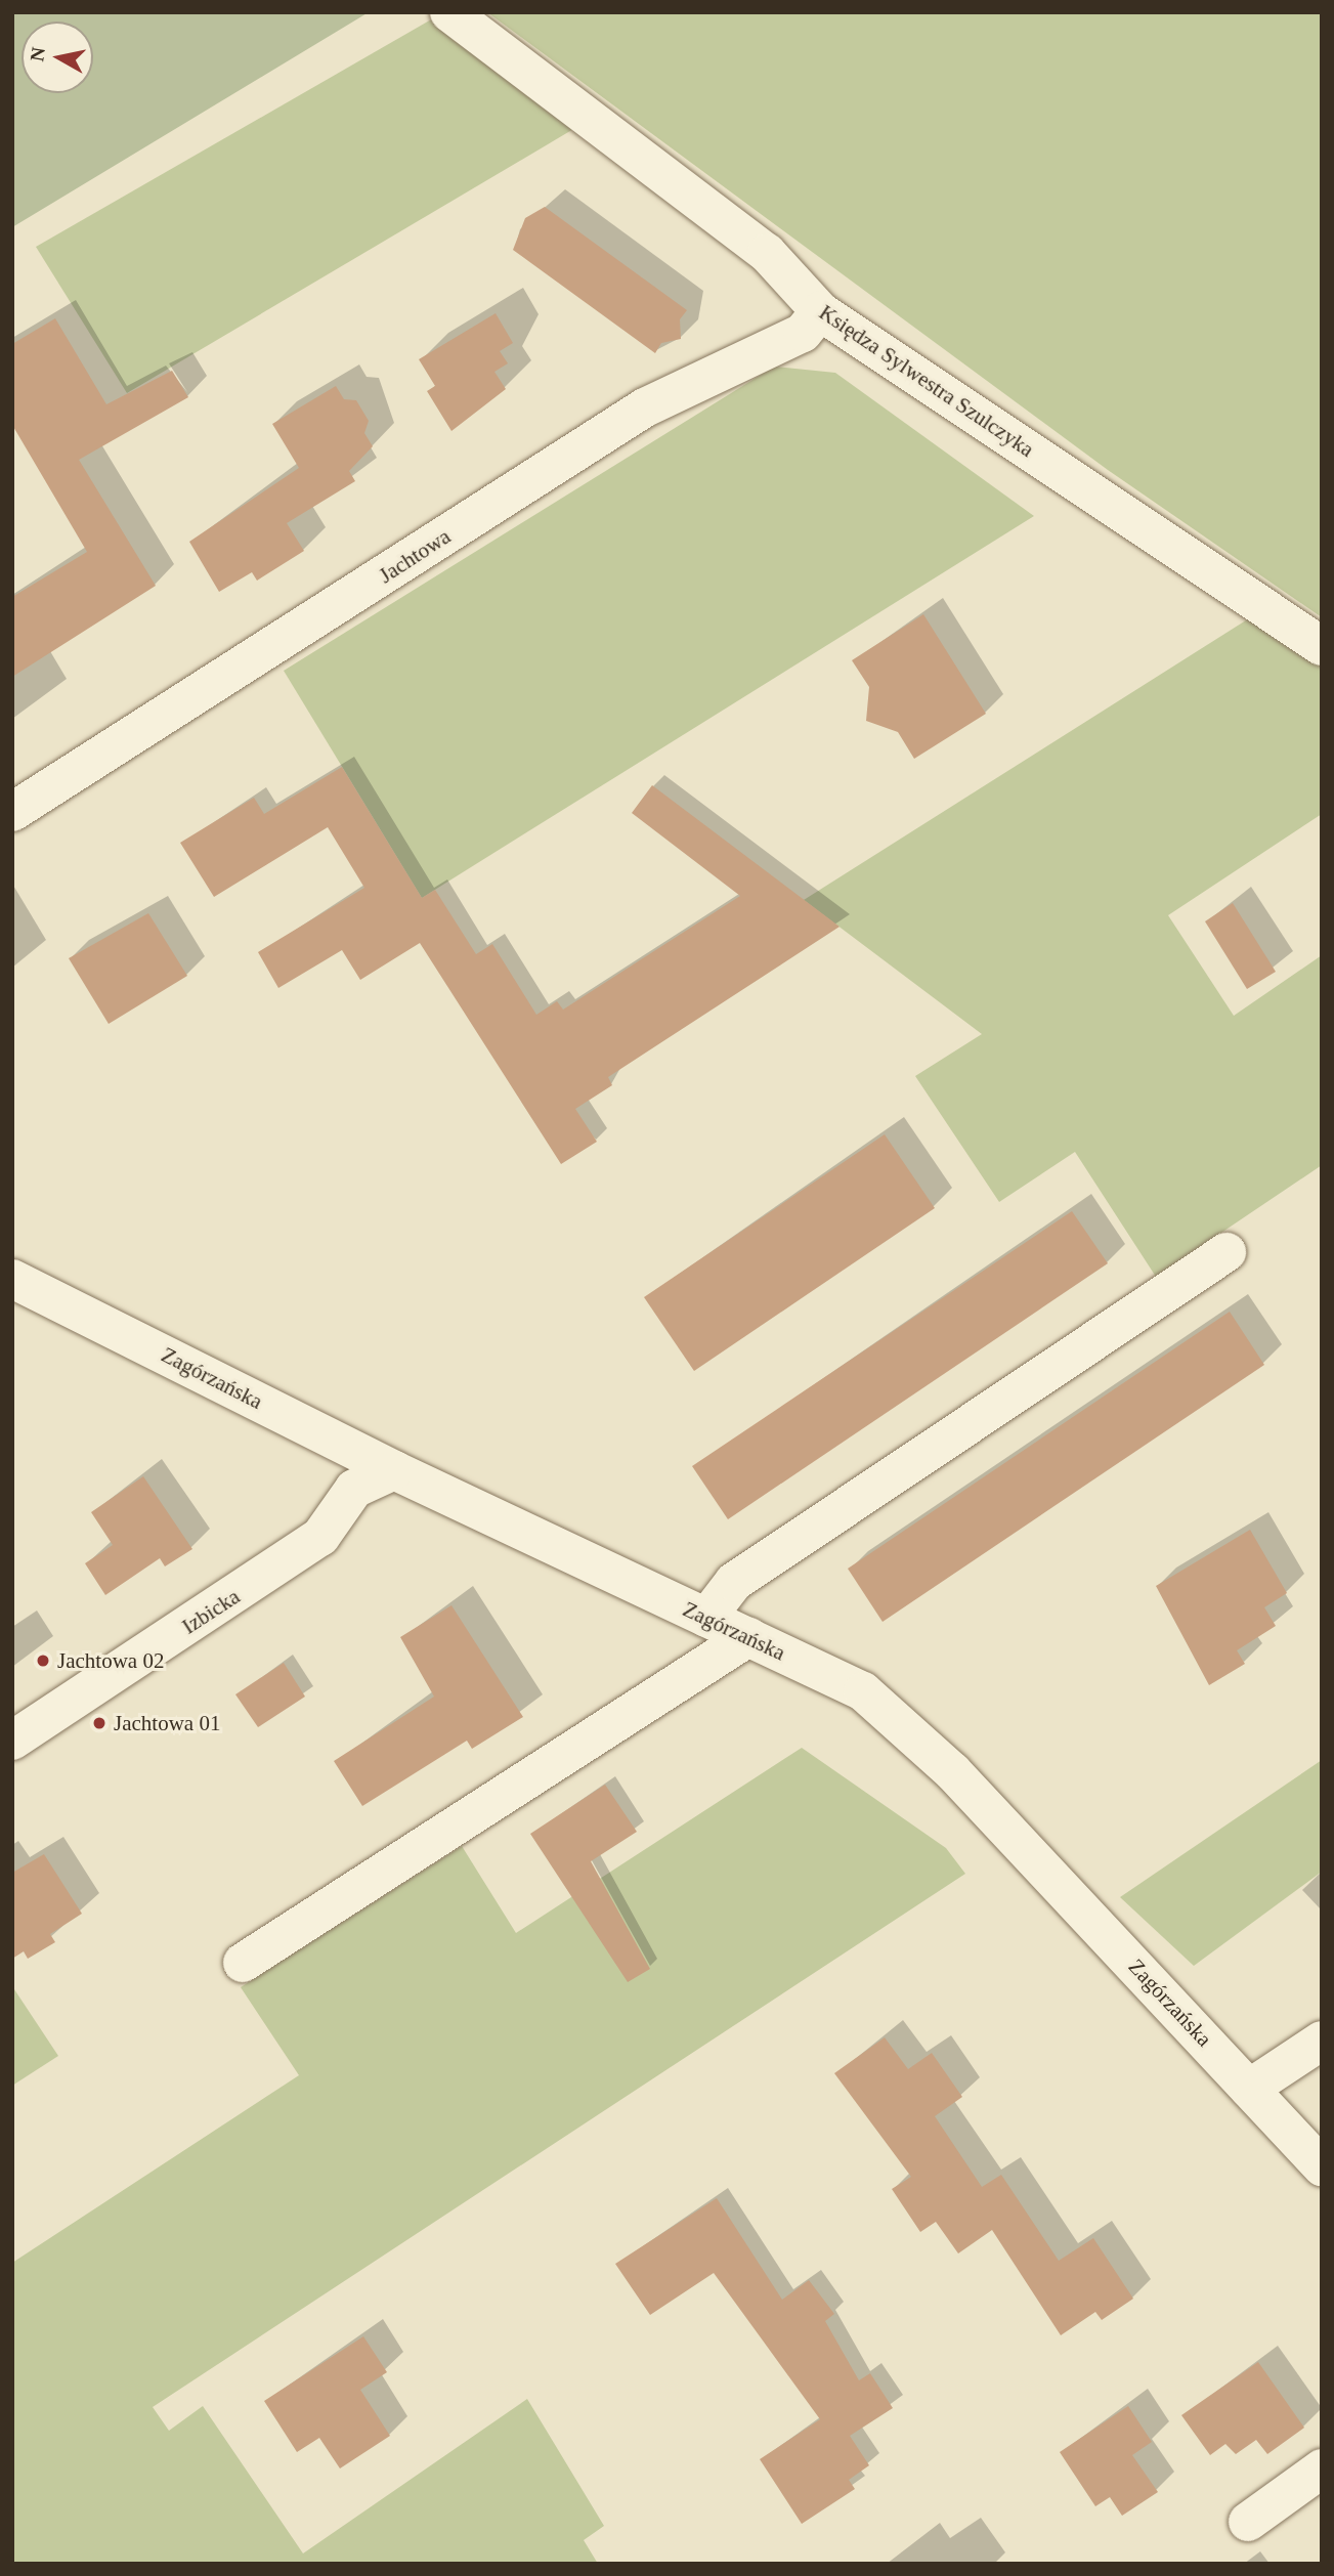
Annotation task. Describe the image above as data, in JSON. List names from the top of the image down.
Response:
{
  "streets": {
    "street": [
      "Księdza Sylwestra Szulczyka",
      "Jachtowa",
      "Zagórzańska",
      "Izbicka"
    ]
  },
  "crossings": [
    ["Księdza Sylwestra Szulczyka", "Jachtowa"],
    ["Zagórzańska", "Izbicka"]
  ],
  "places": ["Jachtowa 02", "Jachtowa 01"],
  "north": "left"
}
